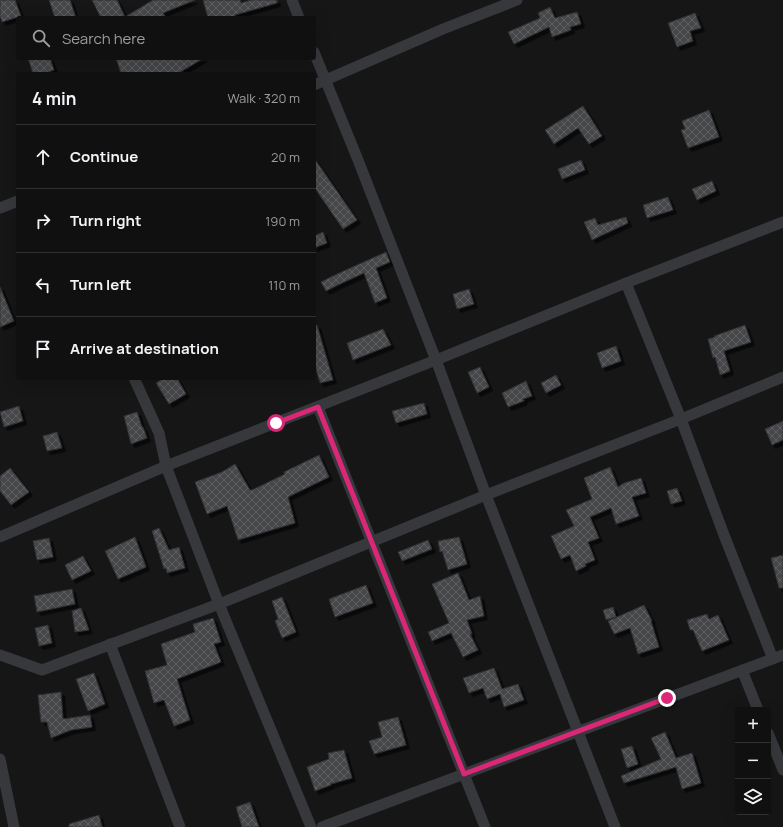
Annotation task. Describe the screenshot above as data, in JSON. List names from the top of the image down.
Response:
{
  "page": {
    "search": "Search here",
    "heading": ["4 min", "Walk · 320 m"],
    "list": [
      ["Continue", "20 m"],
      ["Turn right", "190 m"],
      ["Turn left", "110 m"],
      "Arrive at destination"
    ],
    "map_buttons": ["+", "−"]
  }
}
